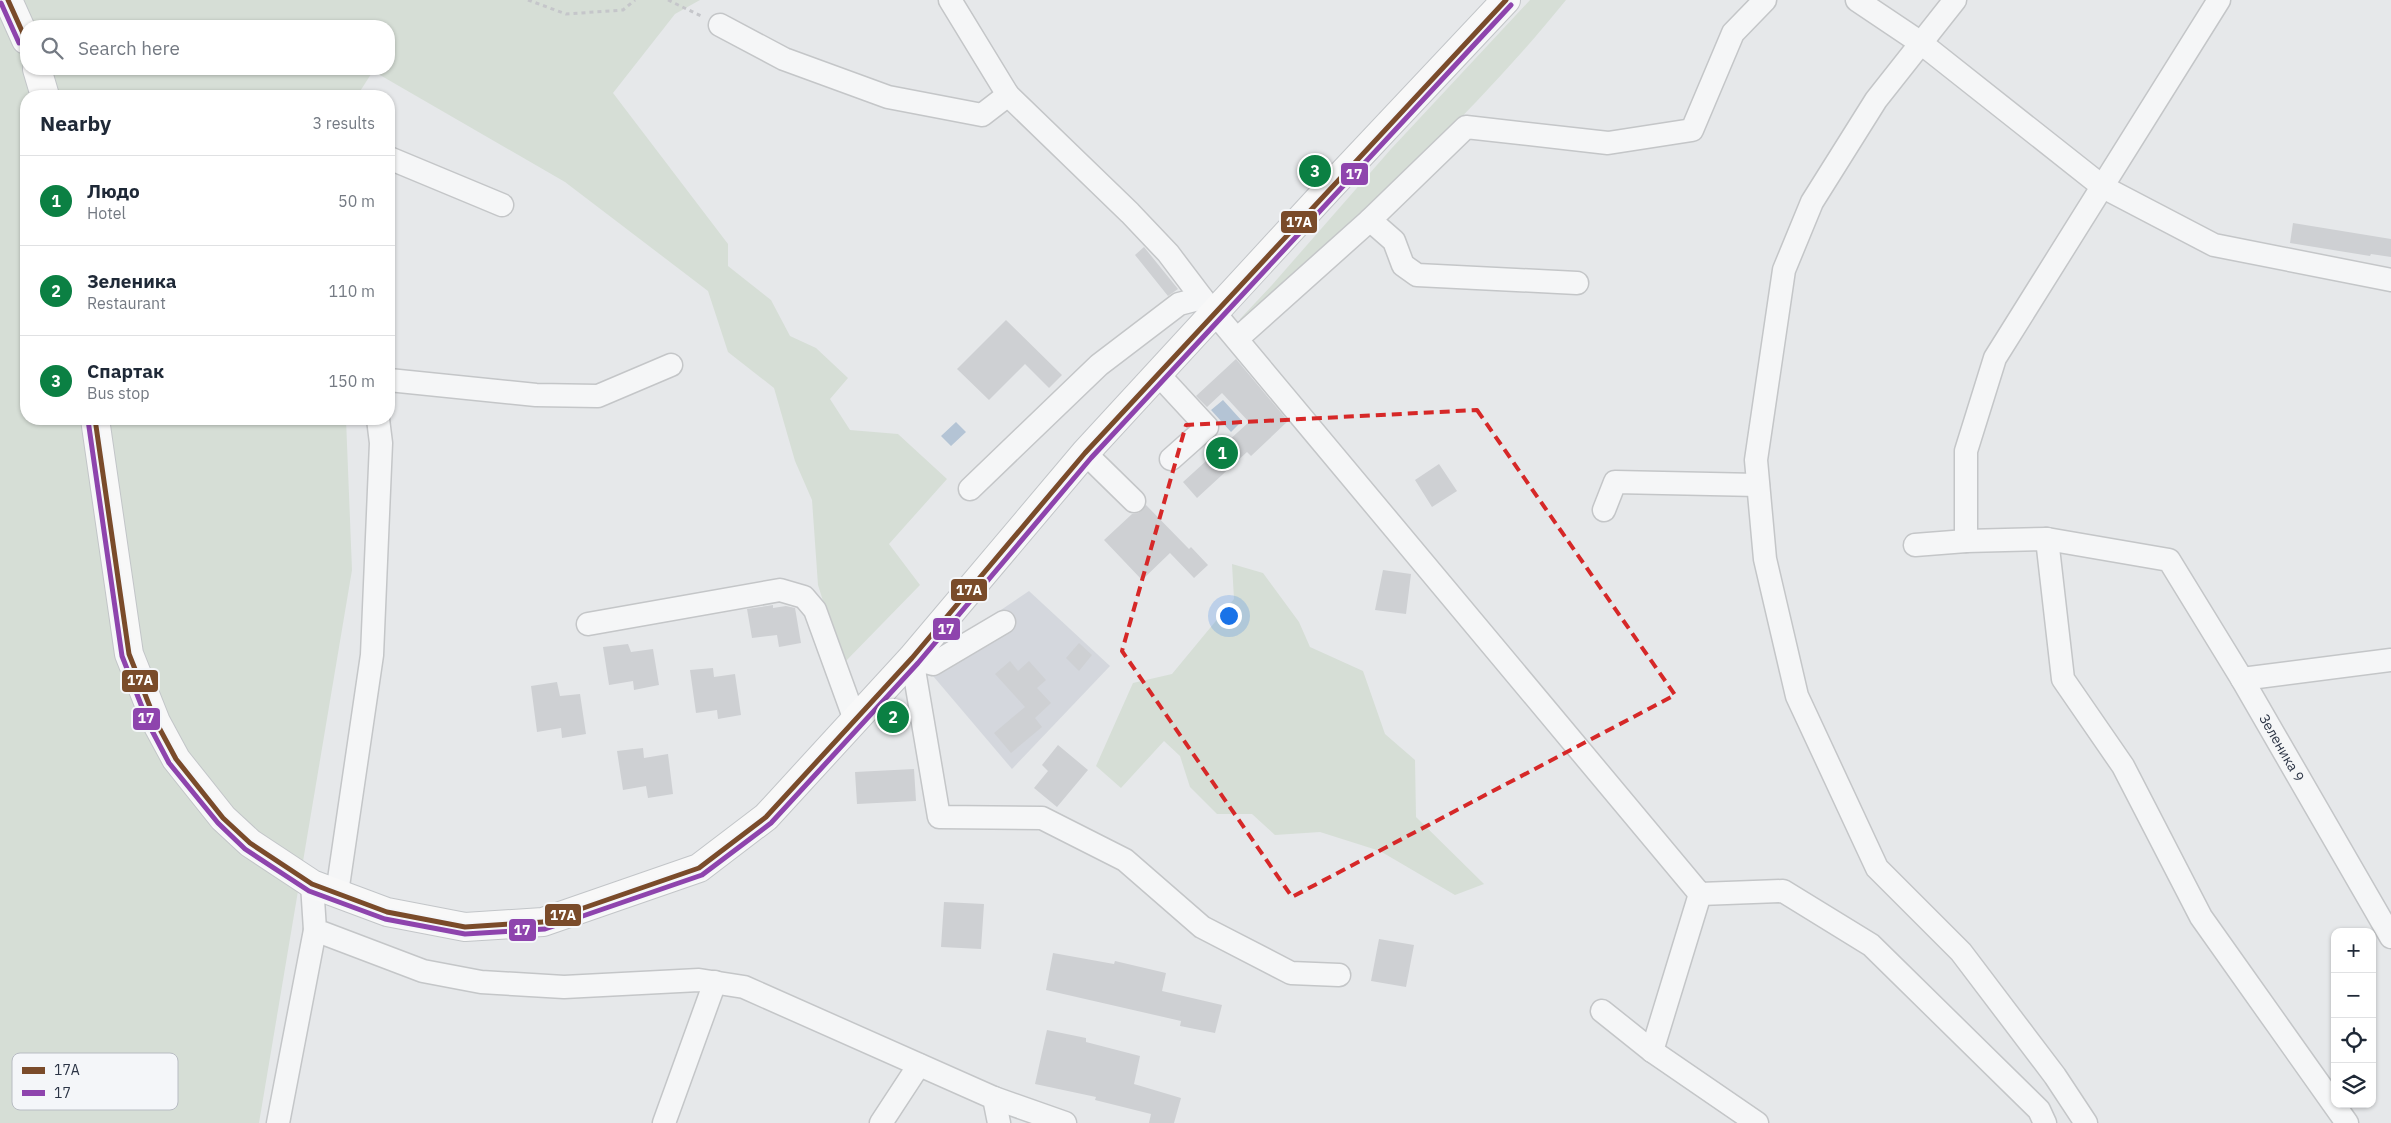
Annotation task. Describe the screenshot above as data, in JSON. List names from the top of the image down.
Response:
{
  "streets": {
    "street": ["Зеленика 9"]
  },
  "lines": ["transit line 17А", "transit line 17"],
  "legend": ["17А", "17"],
  "page": {
    "search": "Search here",
    "heading": ["Nearby", "3 results"],
    "pins": ["3", "1", "2"],
    "list": [
      {
        "mark": "1",
        "name": "Людо",
        "note": "Hotel",
        "value": "50 m"
      },
      {
        "mark": "2",
        "name": "Зеленика",
        "note": "Restaurant",
        "value": "110 m"
      },
      {
        "mark": "3",
        "name": "Спартак",
        "note": "Bus stop",
        "value": "150 m"
      }
    ],
    "map_buttons": ["+", "−"]
  }
}
